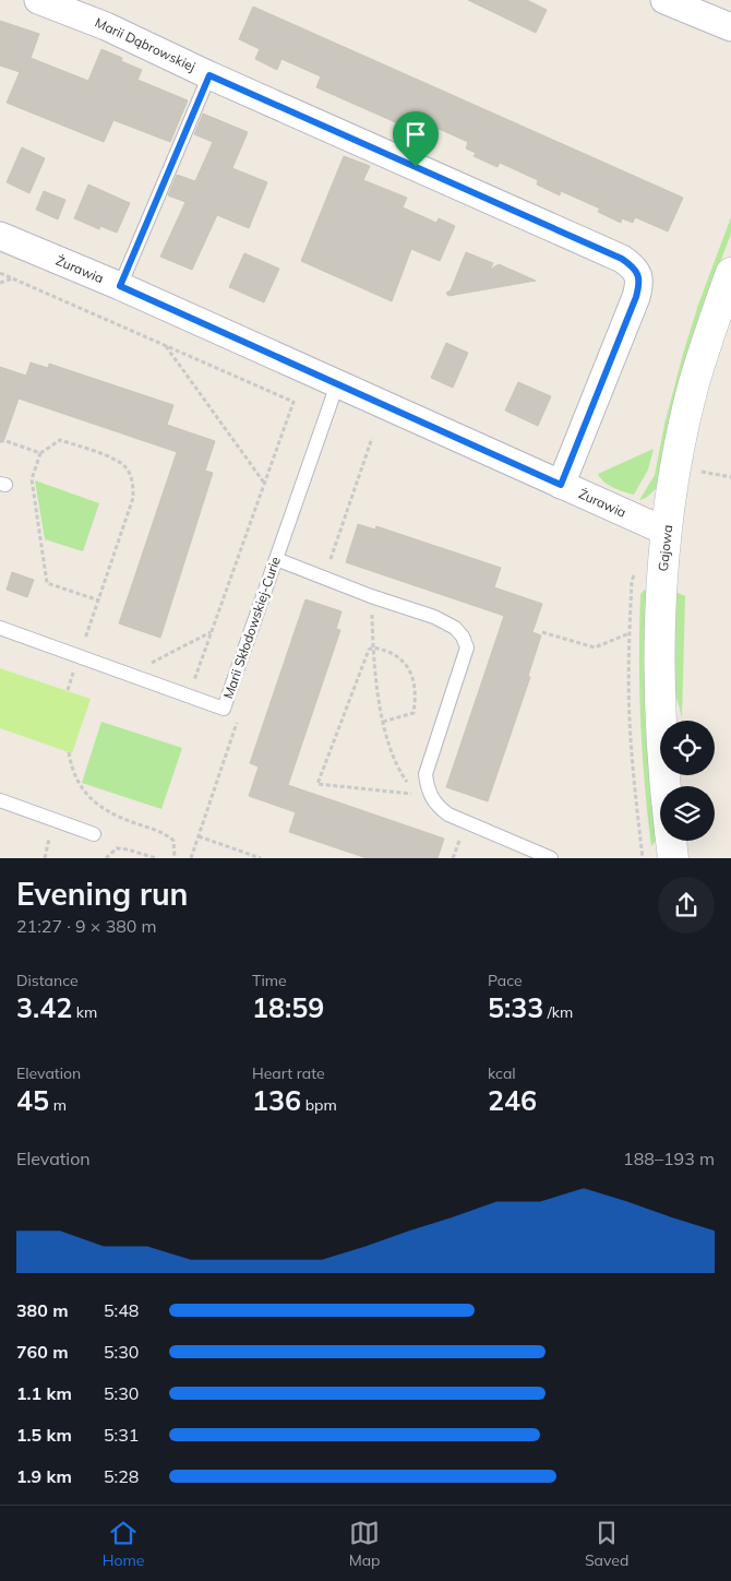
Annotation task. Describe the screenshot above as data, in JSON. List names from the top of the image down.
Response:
{
  "streets": {
    "street": ["Marii Dąbrowskiej", "Żurawia", "Gajowa"],
    "lane": ["Marii Skłodowskiej-Curie"]
  },
  "crossings": [
    ["Marii Dąbrowskiej", "Żurawia"],
    ["Żurawia", "Gajowa"],
    ["Żurawia", "Marii Skłodowskiej-Curie"]
  ],
  "page": {
    "heading": ["Evening run", "21:27 · 9 × 380 m"],
    "stats": [
      ["Distance", "3.42 km"],
      ["Time", "18:59"],
      ["Pace", "5:33 /km"],
      ["Elevation", "45 m"],
      ["Heart rate", "136 bpm"],
      ["kcal", "246"]
    ],
    "chart": ["Elevation", "188–193 m"],
    "list": [
      {
        "name": "380 m",
        "note": "5:48"
      },
      {
        "name": "760 m",
        "note": "5:30"
      },
      {
        "name": "1.1 km",
        "note": "5:30"
      },
      {
        "name": "1.5 km",
        "note": "5:31"
      },
      {
        "name": "1.9 km",
        "note": "5:28"
      }
    ],
    "tabs": ["Home", "Map", "Saved"]
  }
}
